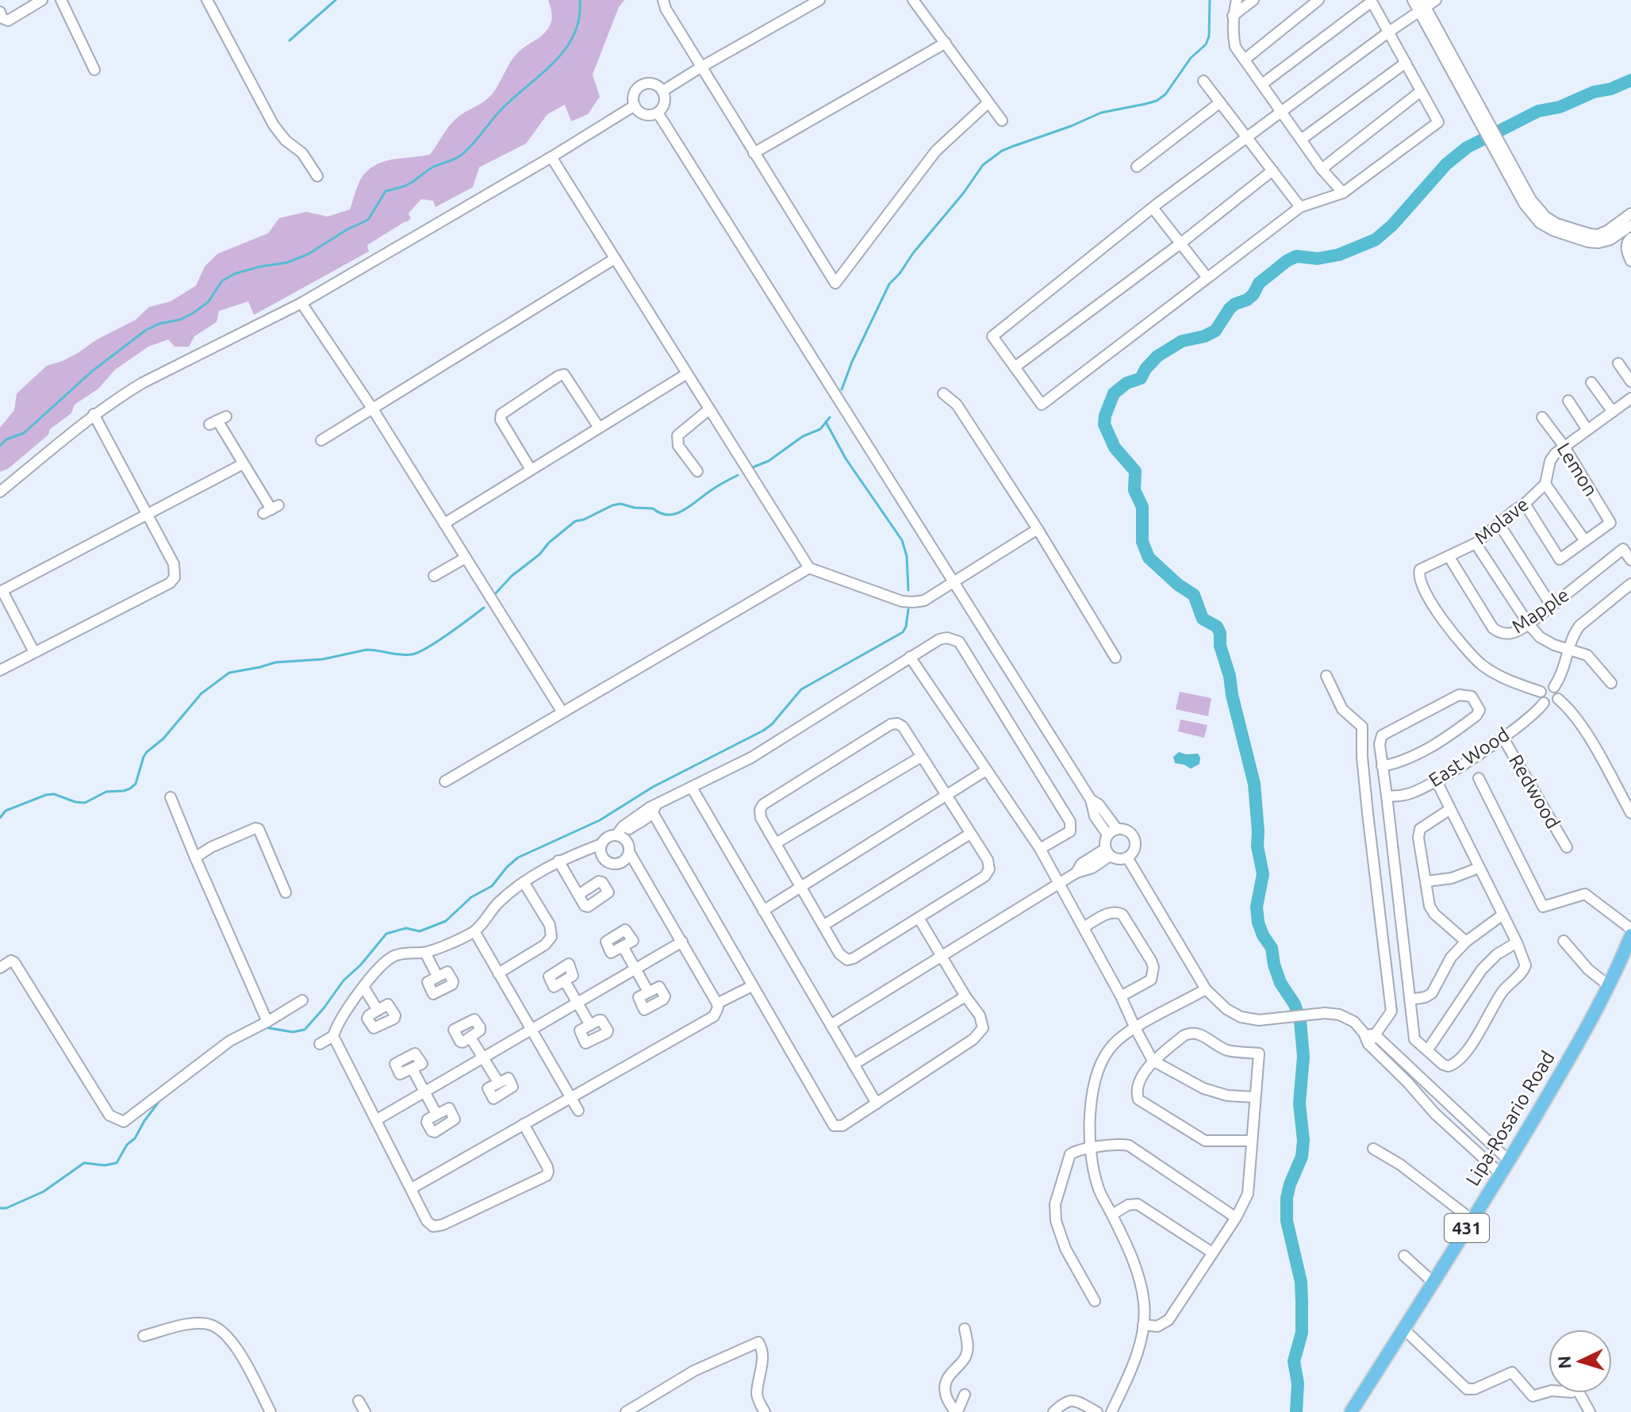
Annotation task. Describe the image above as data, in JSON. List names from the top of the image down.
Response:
{
  "streets": {
    "main road": ["Lipa-Rosario Road", "431"],
    "street": [
      "Lemon",
      "Molave",
      "Mapple",
      "East Wood",
      "Redwood"
    ]
  },
  "crossings": [
    ["Molave", "Mapple"],
    ["Molave", "East Wood"],
    ["East Wood", "Redwood"]
  ],
  "north": "left"
}
